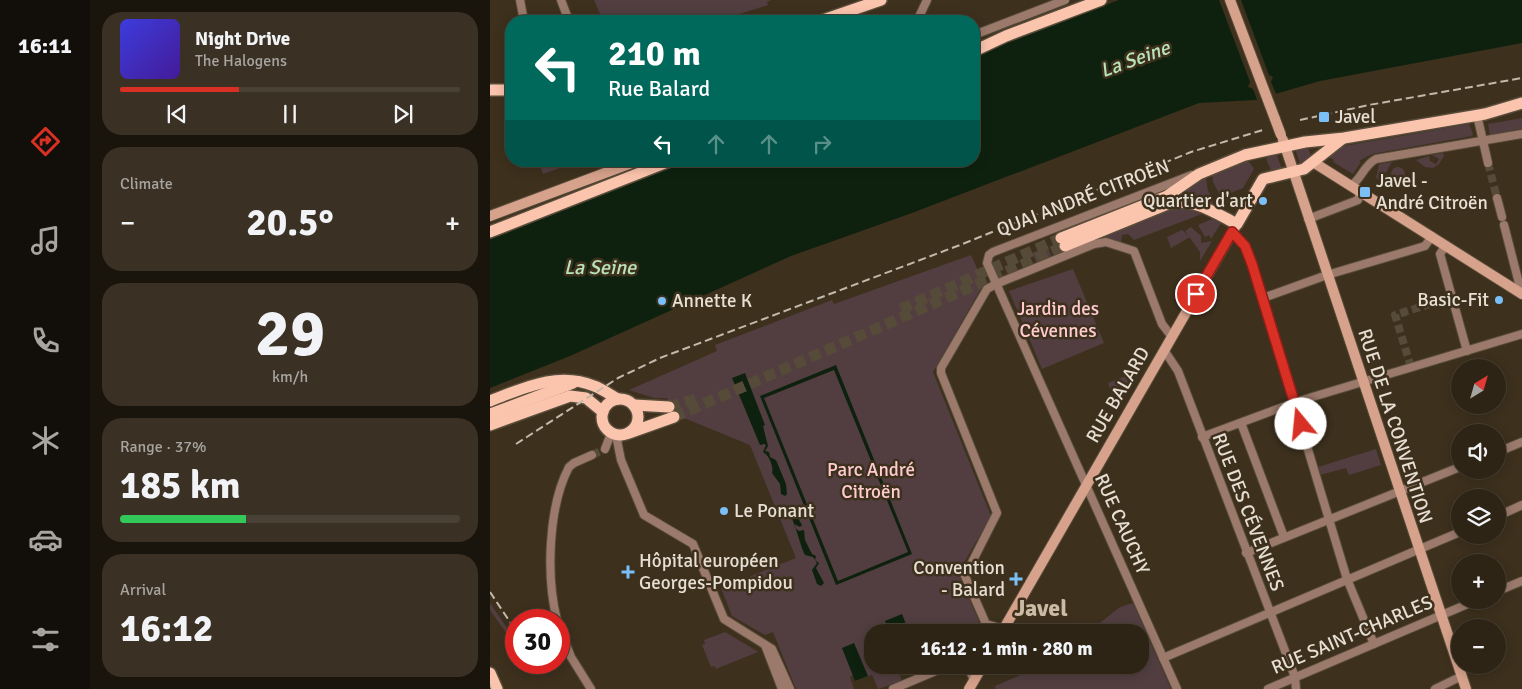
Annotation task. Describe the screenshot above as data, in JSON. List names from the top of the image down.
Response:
{
  "streets": {
    "main road": ["QUAI ANDRÉ CITROËN", "RUE BALARD", "RUE DE LA CONVENTION"],
    "street": ["RUE DES CÉVENNES", "RUE CAUCHY", "RUE SAINT-CHARLES"]
  },
  "crossings": [
    ["QUAI ANDRÉ CITROËN", "RUE BALARD"],
    ["QUAI ANDRÉ CITROËN", "RUE DE LA CONVENTION"],
    ["QUAI ANDRÉ CITROËN", "RUE CAUCHY"],
    ["RUE BALARD", "RUE DES CÉVENNES"],
    ["RUE BALARD", "RUE CAUCHY"],
    ["RUE DE LA CONVENTION", "RUE SAINT-CHARLES"],
    ["RUE DES CÉVENNES", "RUE SAINT-CHARLES"]
  ],
  "districts": ["Javel"],
  "water": ["La Seine"],
  "parks": ["Jardin des Cévennes", "Parc André Citroën"],
  "places": {
    "transit": ["Javel", "Javel - André Citroën"],
    "other": [
      "Quartier d'art",
      "Basic-Fit",
      "Annette K",
      "Le Ponant"
    ],
    "health": ["Hôpital européen Georges-Pompidou", "Convention - Balard"]
  },
  "north": "top right",
  "page": {
    "tabs": "16:11",
    "turn": ["210 m", "Rue Balard"],
    "song": ["Night Drive", "The Halogens"],
    "tile": [
      "Climate",
      ["29", "km/h"],
      ["Range · 37%", "185 km"],
      ["Arrival", "16:12"]
    ],
    "heat": ["−", "20.5°", "+"],
    "map_buttons": ["+", "−"],
    "limit": "30",
    "trip": "16:12 · 1 min · 280 m"
  }
}
